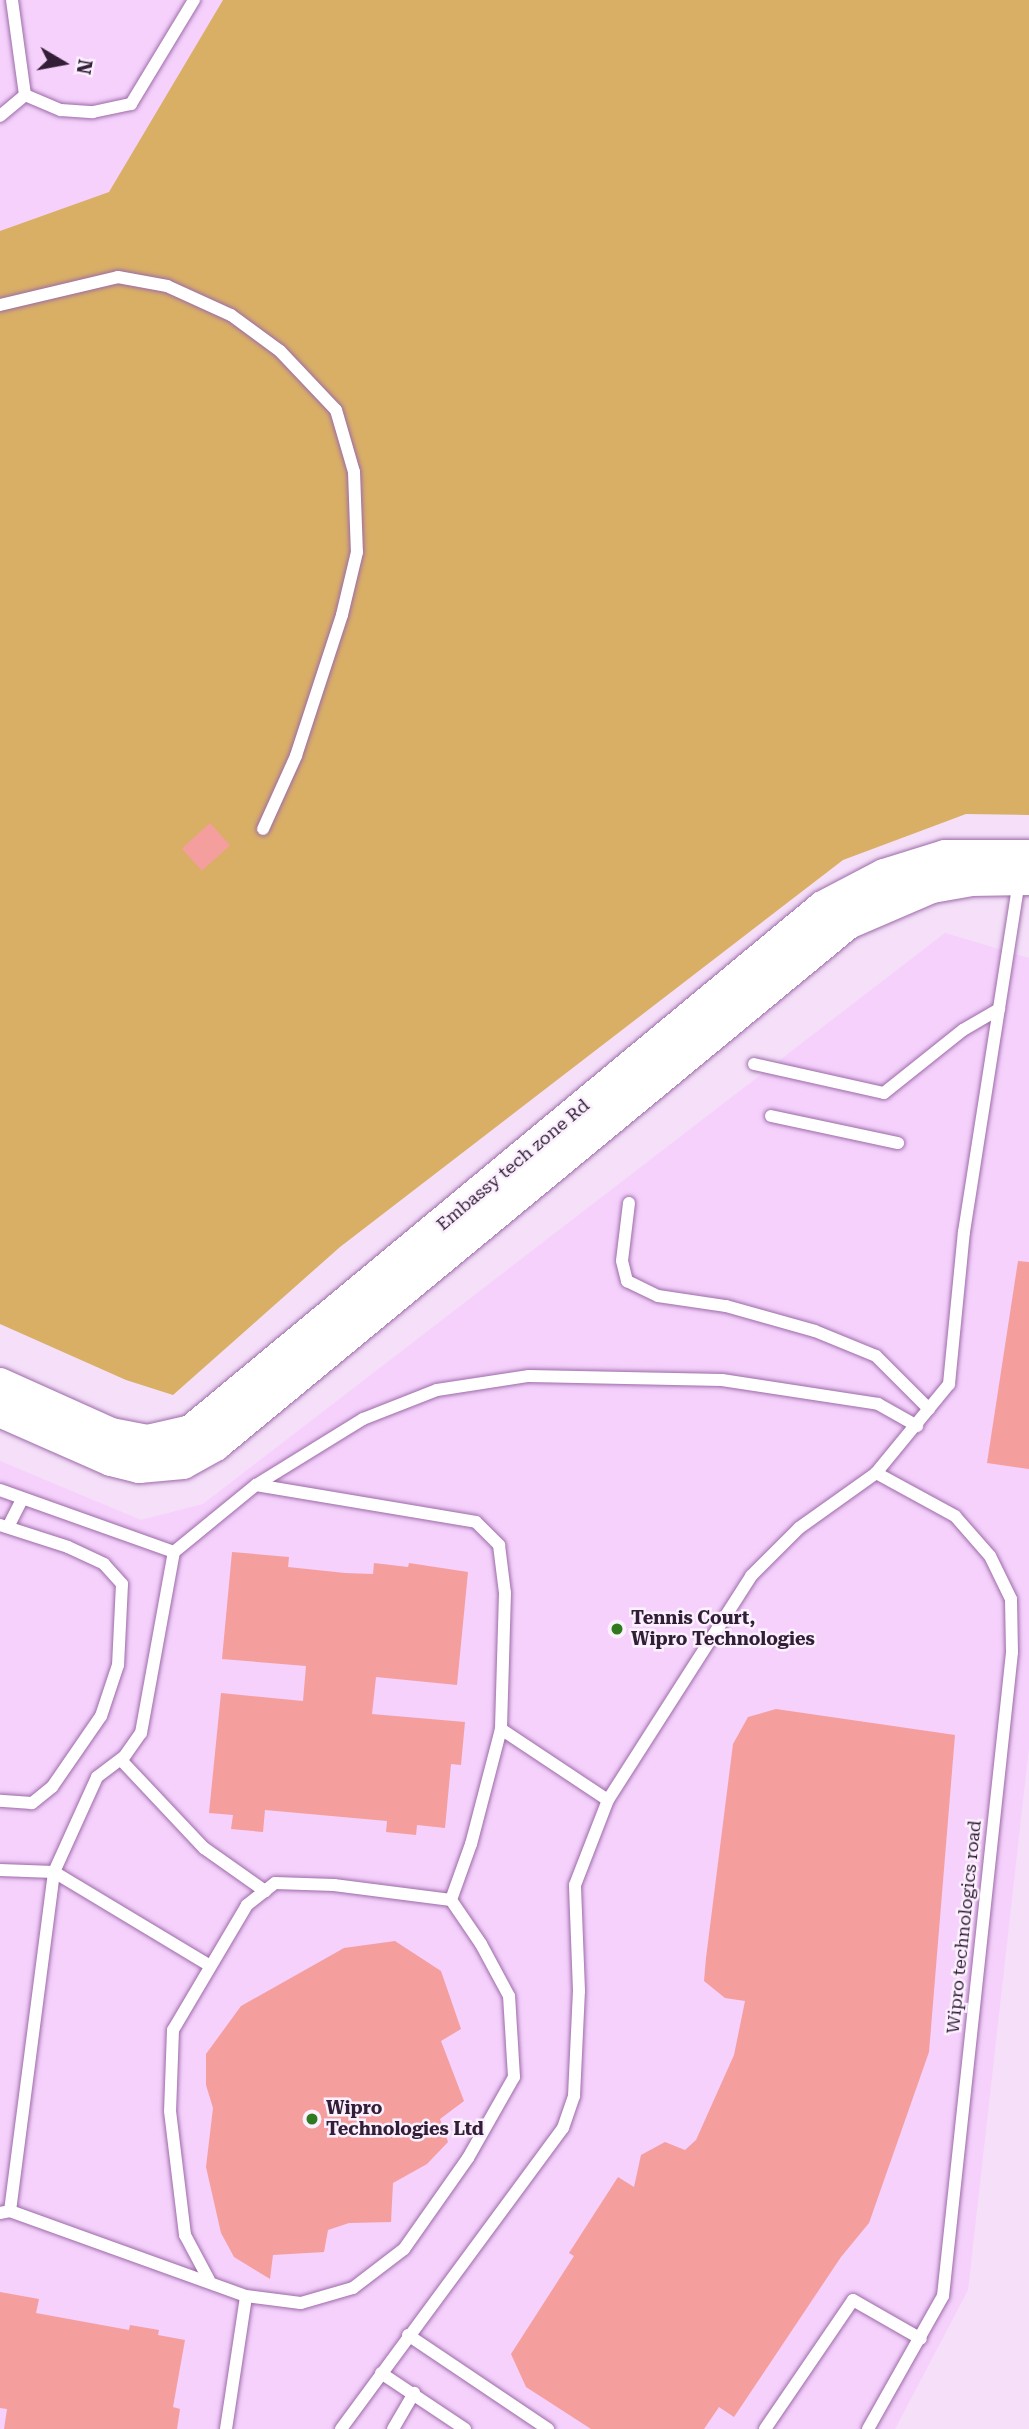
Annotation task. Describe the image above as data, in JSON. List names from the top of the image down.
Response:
{
  "streets": {
    "street": ["Embassy tech zone Rd"],
    "lane": ["Wipro technologics road"]
  },
  "places": ["Tennis Court, Wipro Technologies", "Wipro Technologies Ltd"],
  "north": "right"
}
